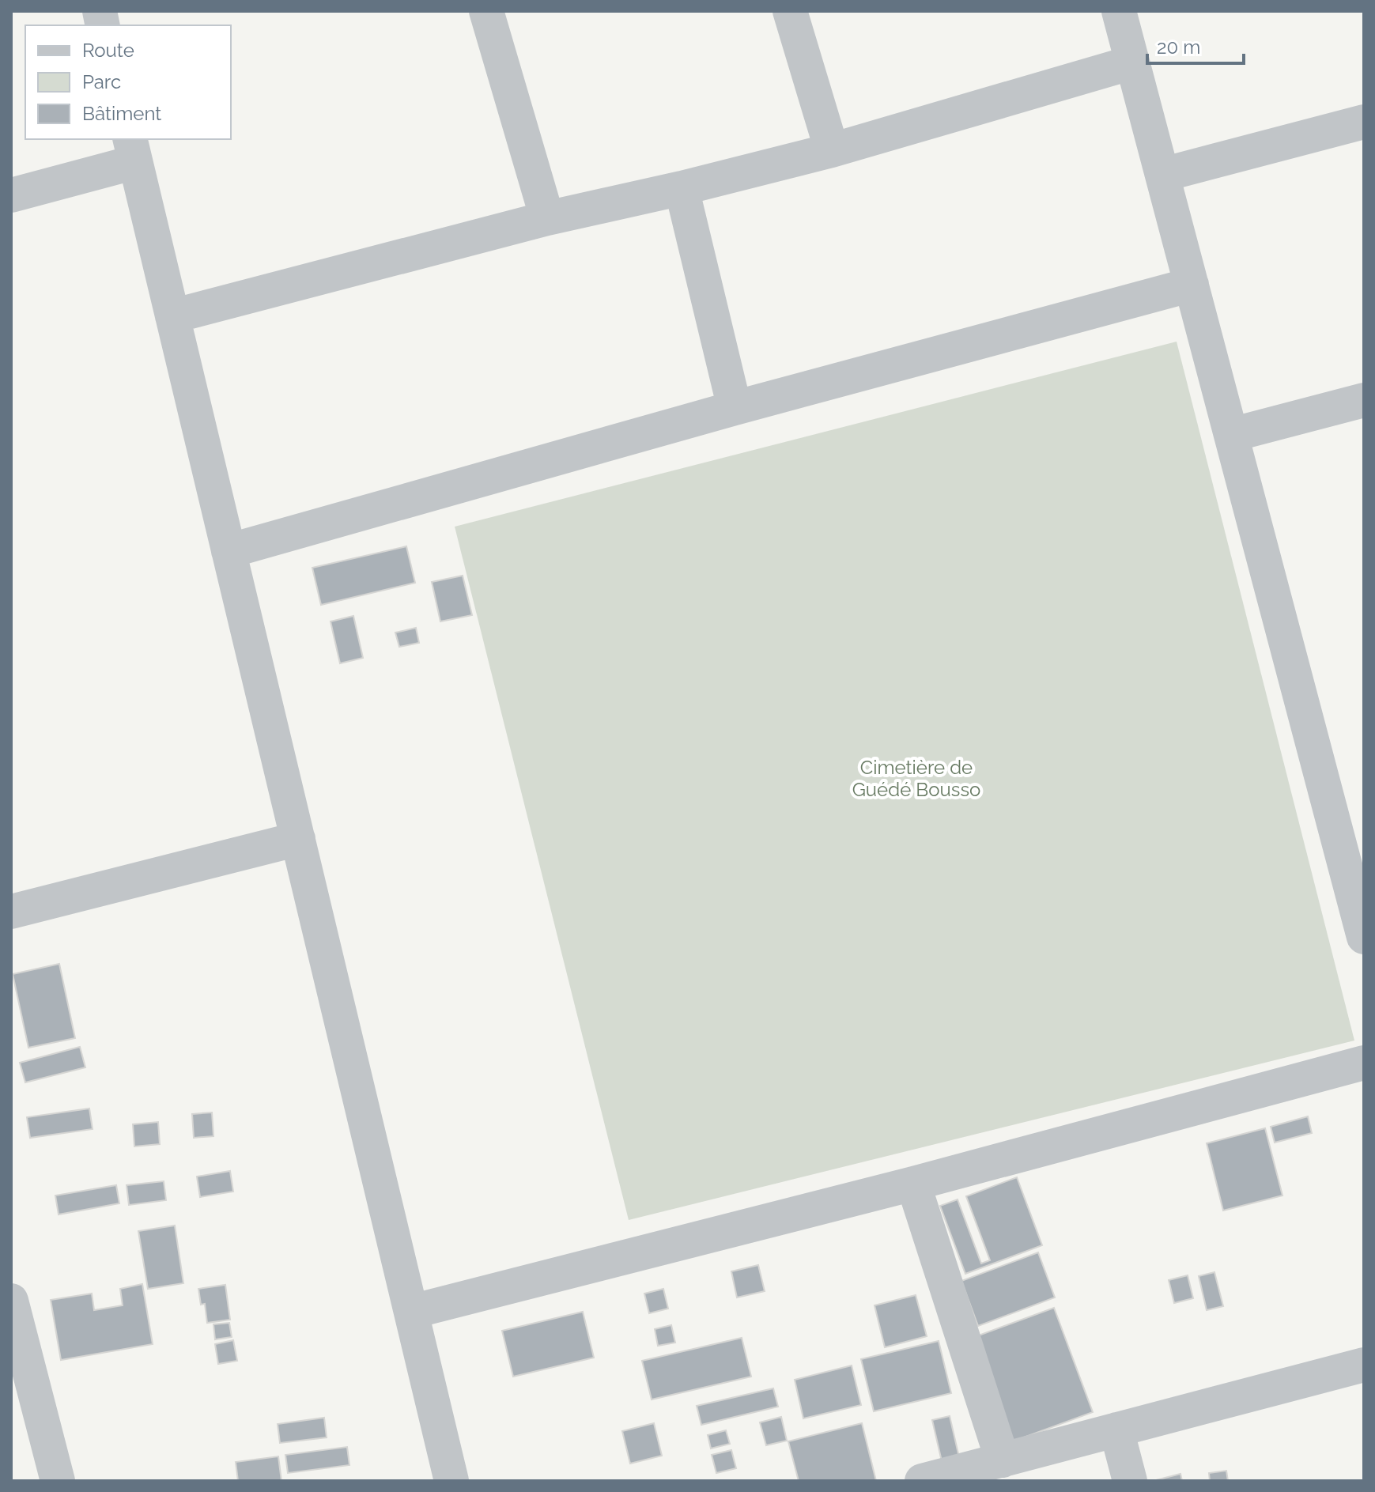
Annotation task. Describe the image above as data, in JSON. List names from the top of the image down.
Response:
{
  "parks": ["Cimetière de Guédé Bousso"],
  "legend": ["Route", "Parc", "Bâtiment"],
  "scale_bar": "20 m"
}
